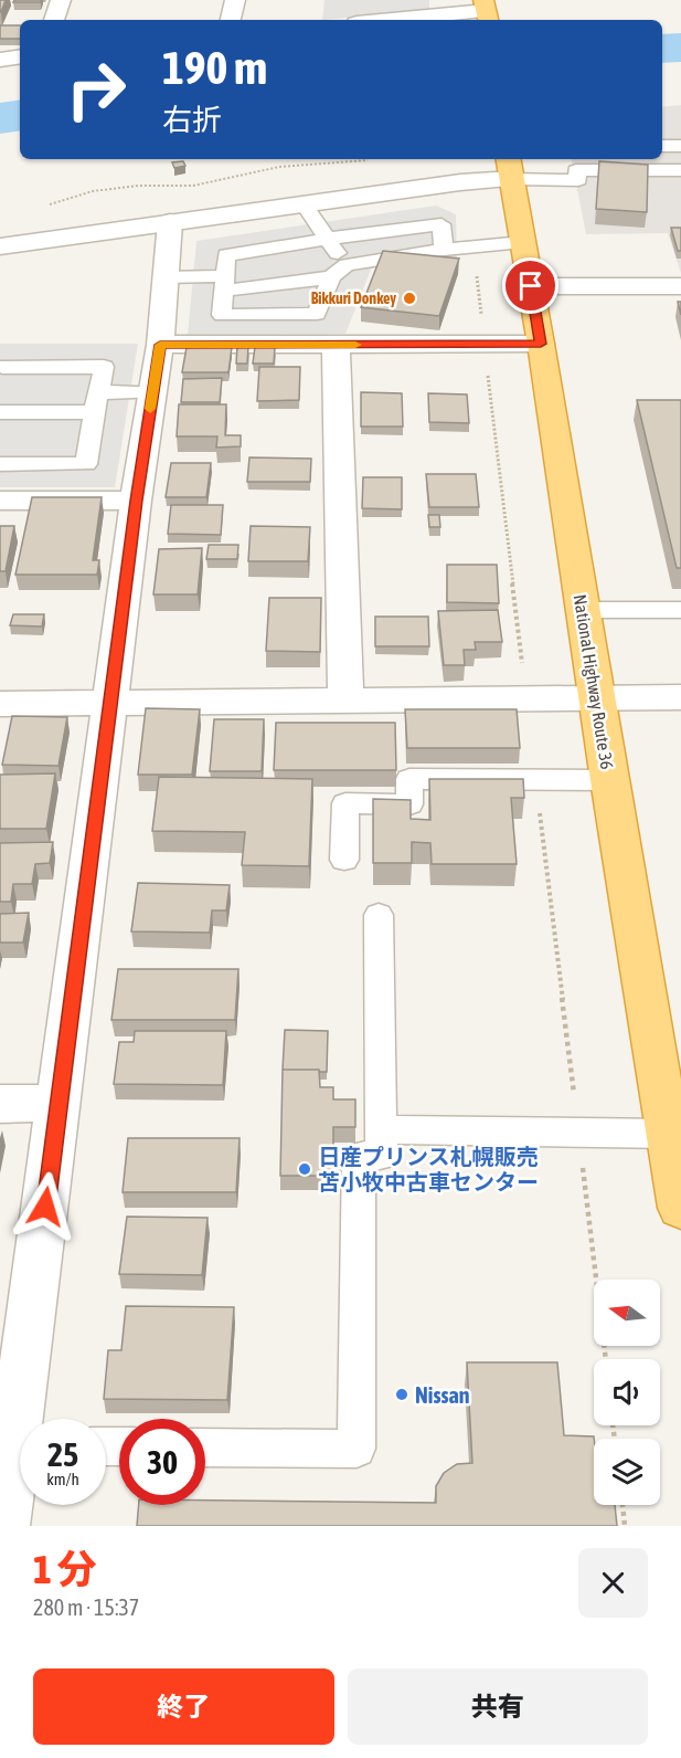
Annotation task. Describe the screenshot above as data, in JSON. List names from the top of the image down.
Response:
{
  "streets": {
    "highway": ["National Highway Route 36"]
  },
  "places": ["Bikkuri Donkey", "日産プリンス札幌販売 苫小牧中古車センター", "Nissan"],
  "north": "left",
  "page": {
    "turn": ["190 m", "右折"],
    "speed": "25 km/h",
    "limit": "30",
    "heading": ["1 分", "280 m · 15:37"],
    "buttons": ["終了", "共有"]
  }
}
